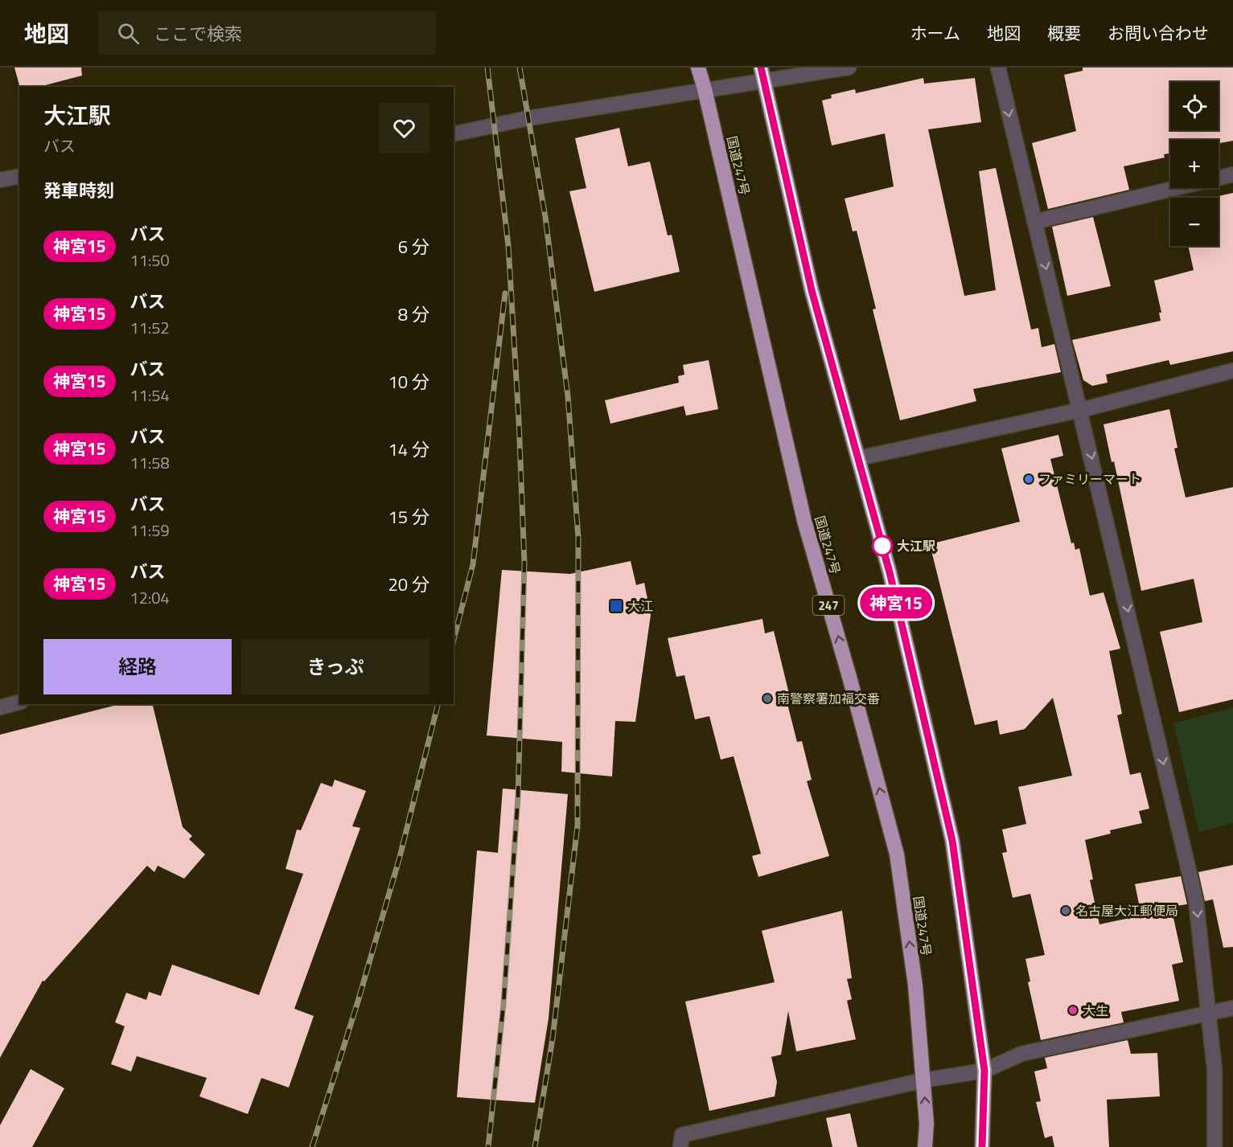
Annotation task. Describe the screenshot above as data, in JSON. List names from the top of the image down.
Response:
{
  "streets": {
    "highway": ["国道247号", "247"]
  },
  "places": {
    "other": [
      "ファミリーマート",
      "大江駅",
      "南警察署加福交番",
      "名古屋大江郵便局",
      "大生"
    ],
    "transit": ["大江"]
  },
  "lines": ["bus line 神宮15"],
  "page": {
    "header": "地図",
    "search": "ここで検索",
    "nav": [
      "ホーム",
      "地図",
      "概要",
      "お問い合わせ"
    ],
    "on_map": "神宮15",
    "map_buttons": ["+", "−"],
    "heading": [
      ["大江駅", "バス"],
      "発車時刻"
    ],
    "list": [
      {
        "mark": "神宮15",
        "name": "バス",
        "note": "11:50",
        "value": "6 分"
      },
      {
        "mark": "神宮15",
        "name": "バス",
        "note": "11:52",
        "value": "8 分"
      },
      {
        "mark": "神宮15",
        "name": "バス",
        "note": "11:54",
        "value": "10 分"
      },
      {
        "mark": "神宮15",
        "name": "バス",
        "note": "11:58",
        "value": "14 分"
      },
      {
        "mark": "神宮15",
        "name": "バス",
        "note": "11:59",
        "value": "15 分"
      },
      {
        "mark": "神宮15",
        "name": "バス",
        "note": "12:04",
        "value": "20 分"
      }
    ],
    "buttons": ["経路", "きっぷ"]
  }
}
